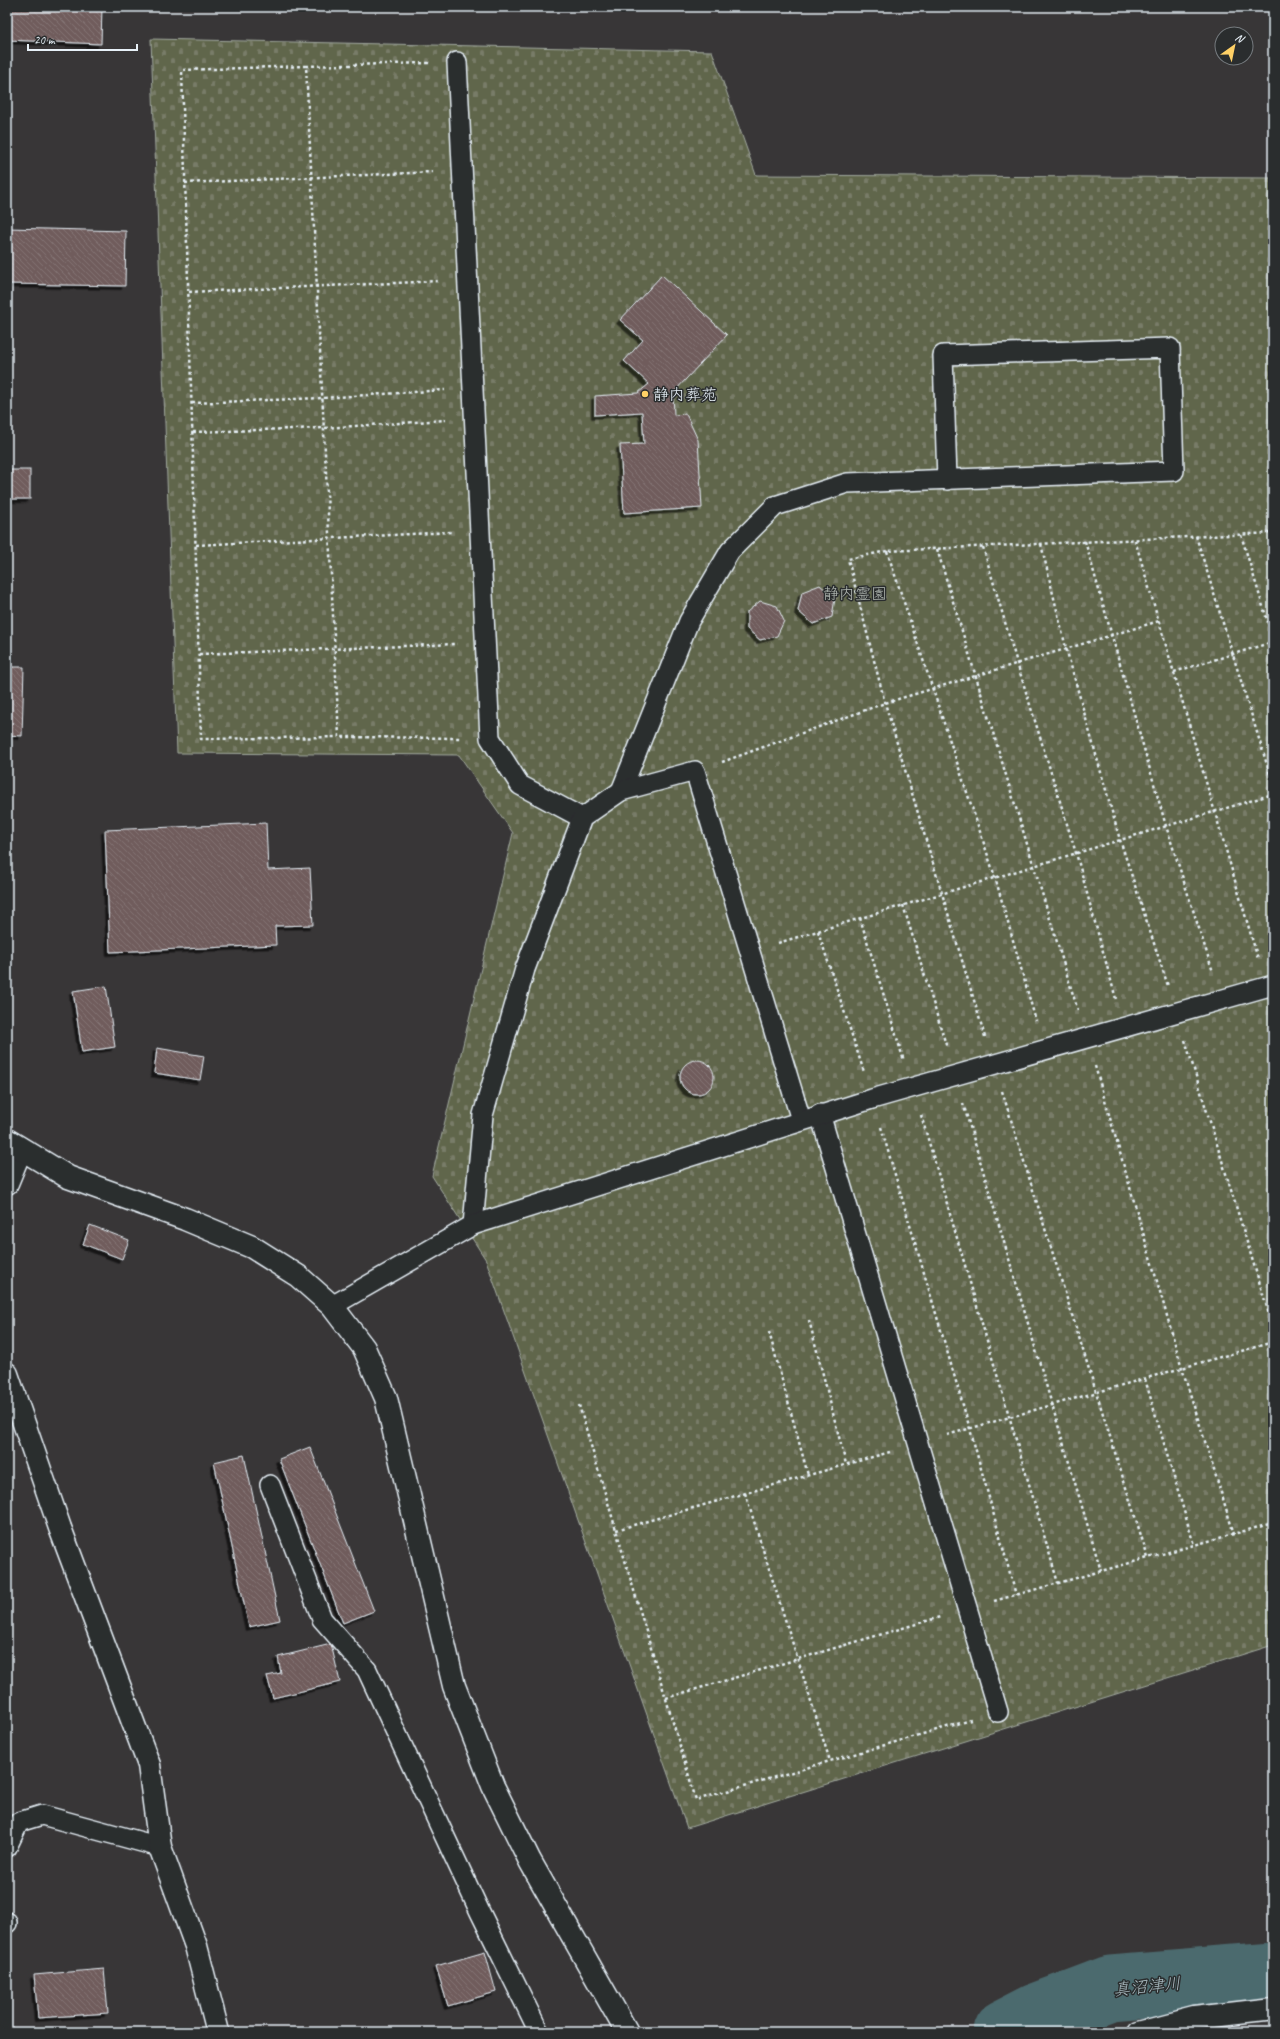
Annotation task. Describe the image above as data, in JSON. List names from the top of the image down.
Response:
{
  "water": ["真沼津川"],
  "parks": ["静内霊園"],
  "places": ["静内葬苑"],
  "scale_bar": "20 m",
  "north": "top right"
}
